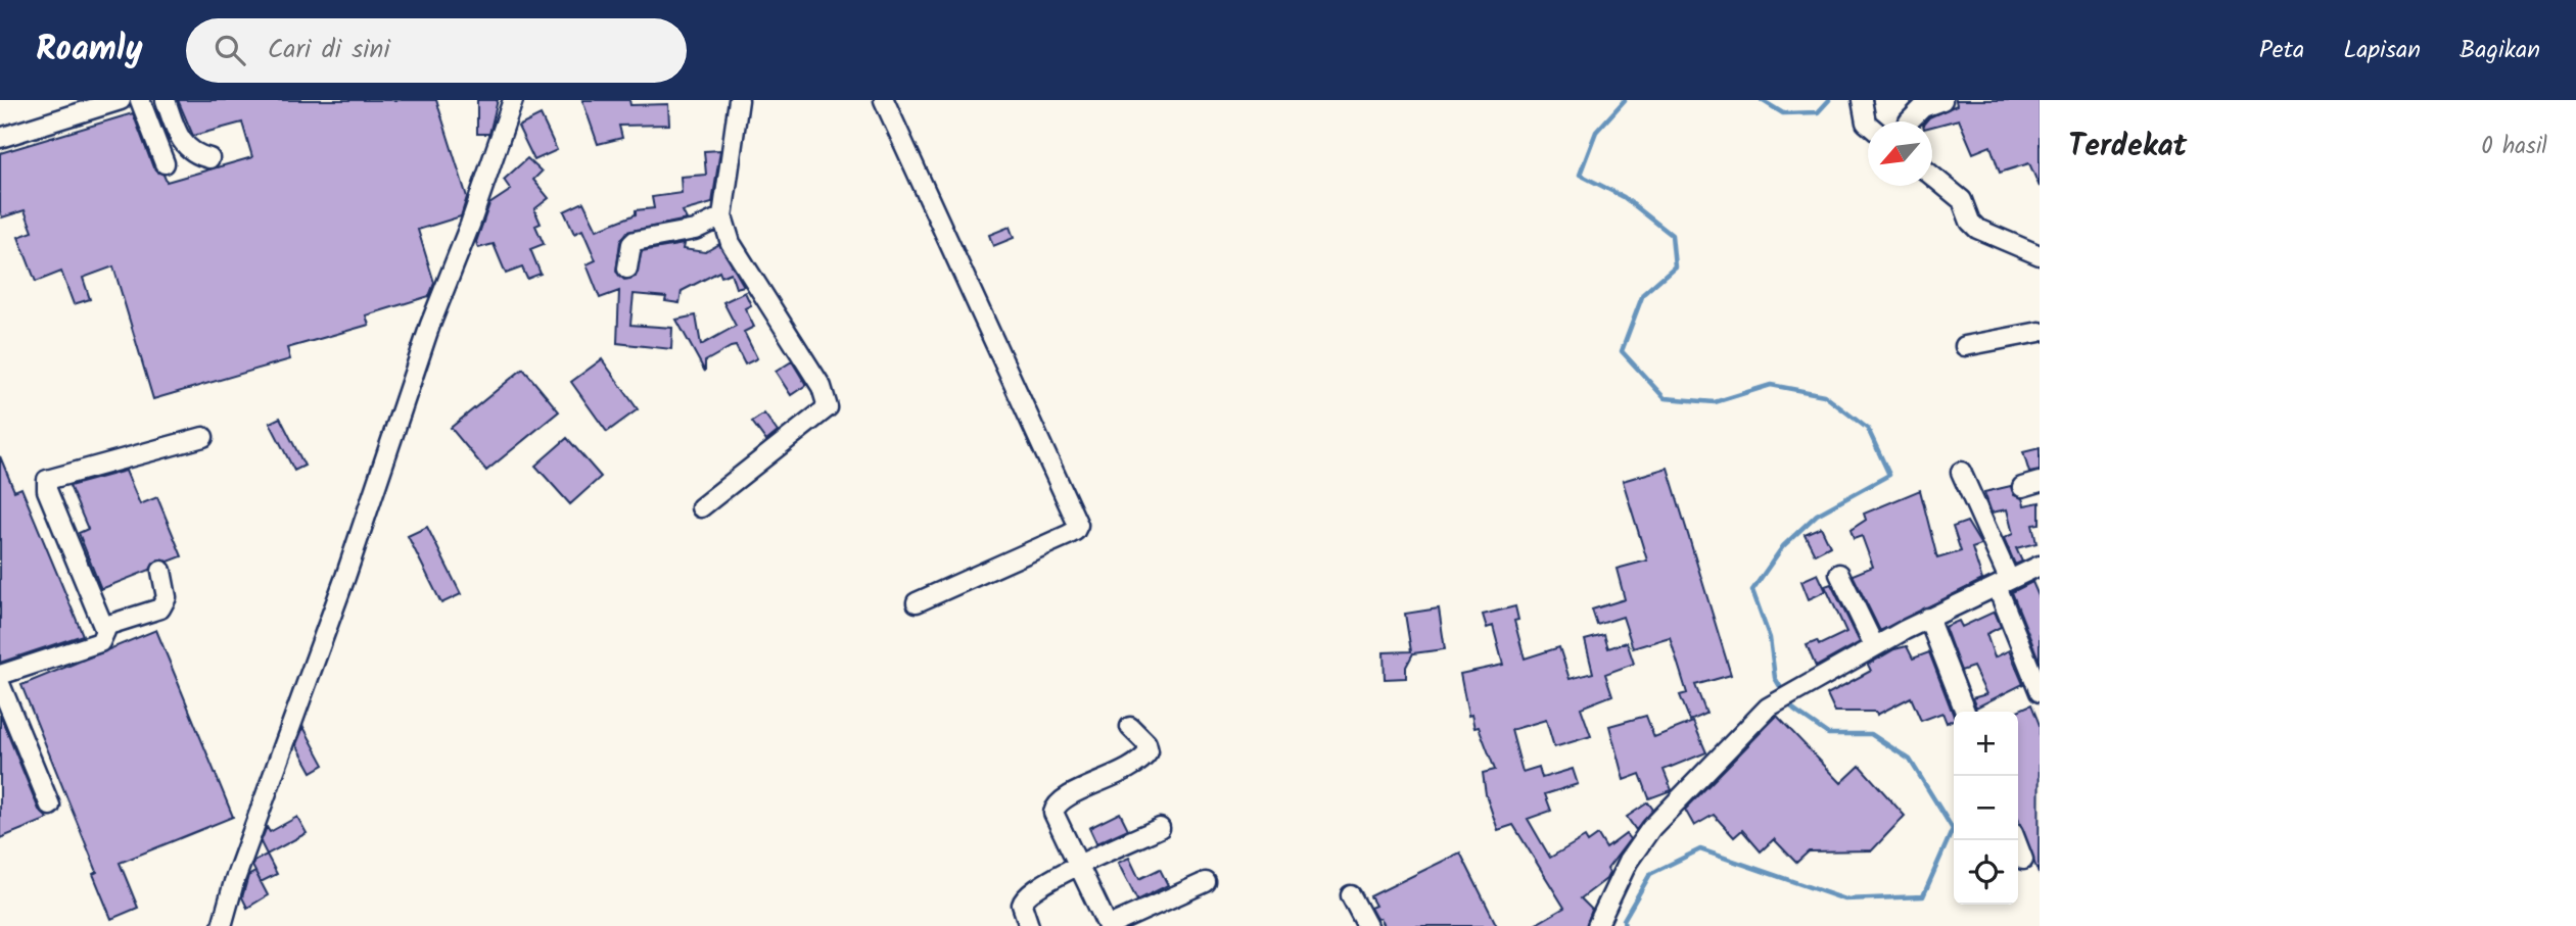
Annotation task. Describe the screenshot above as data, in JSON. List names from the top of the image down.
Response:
{
  "north": "bottom left",
  "page": {
    "header": "Roamly",
    "search": "Cari di sini",
    "nav": ["Peta", "Lapisan", "Bagikan"],
    "heading": ["Terdekat", "0 hasil"],
    "map_buttons": ["+", "−"]
  }
}
